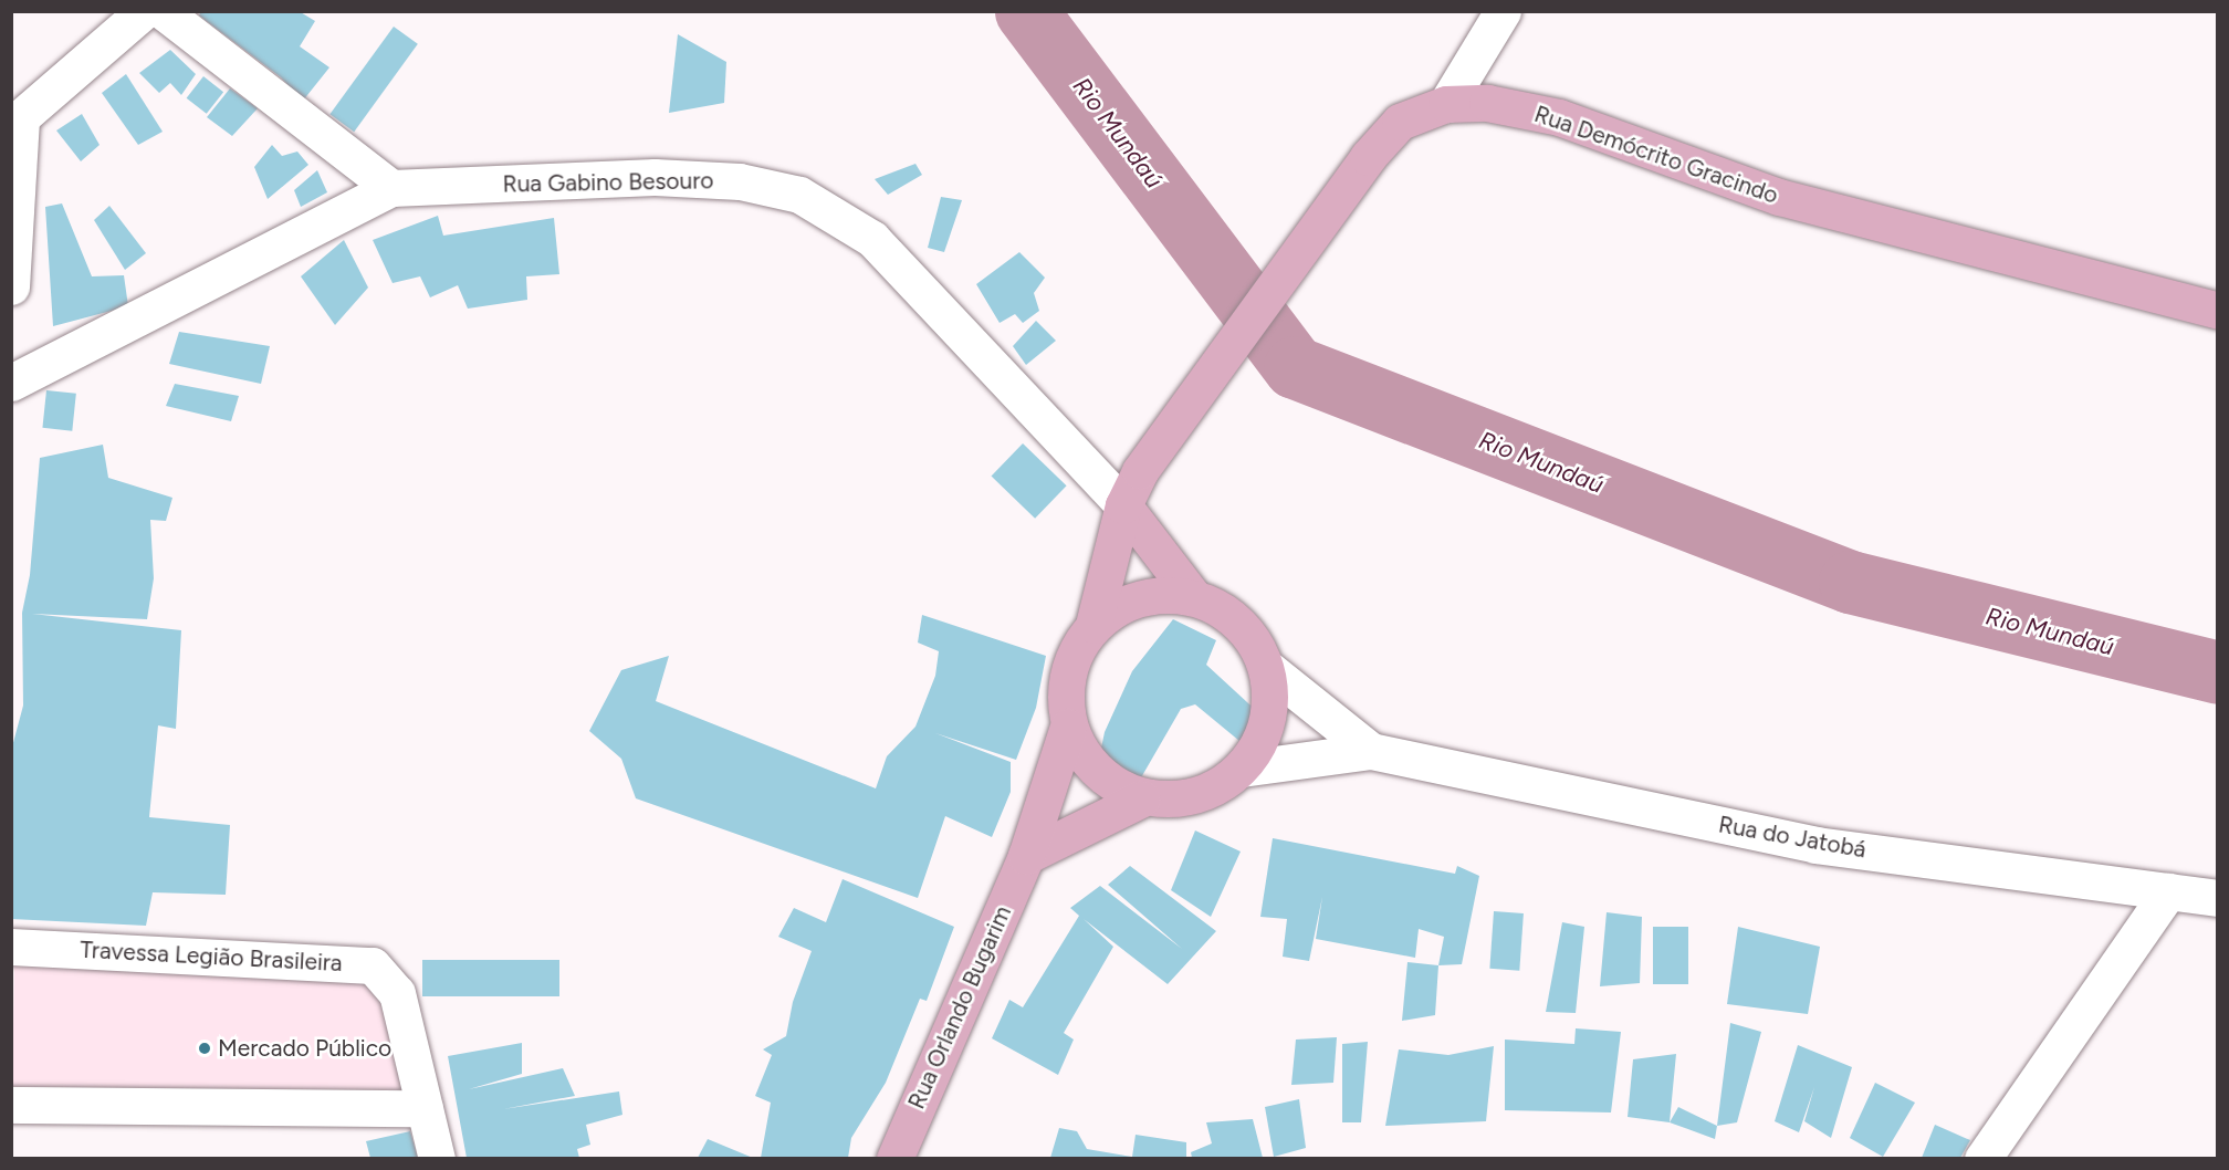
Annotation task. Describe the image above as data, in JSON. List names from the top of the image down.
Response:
{
  "streets": {
    "main road": ["Rua Demócrito Gracindo", "Rua Orlando Bugarim"],
    "street": ["Rua Gabino Besouro", "Rua do Jatobá", "Travessa Legião Brasileira"]
  },
  "crossings": [
    ["Rua Demócrito Gracindo", "Rua Gabino Besouro"],
    ["Rua Demócrito Gracindo", "Rua do Jatobá"],
    ["Rua Demócrito Gracindo", "Rua Orlando Bugarim"],
    ["Rua do Jatobá", "Rua Orlando Bugarim"]
  ],
  "water": ["Rio Mundaú"],
  "places": ["Mercado Público"]
}
